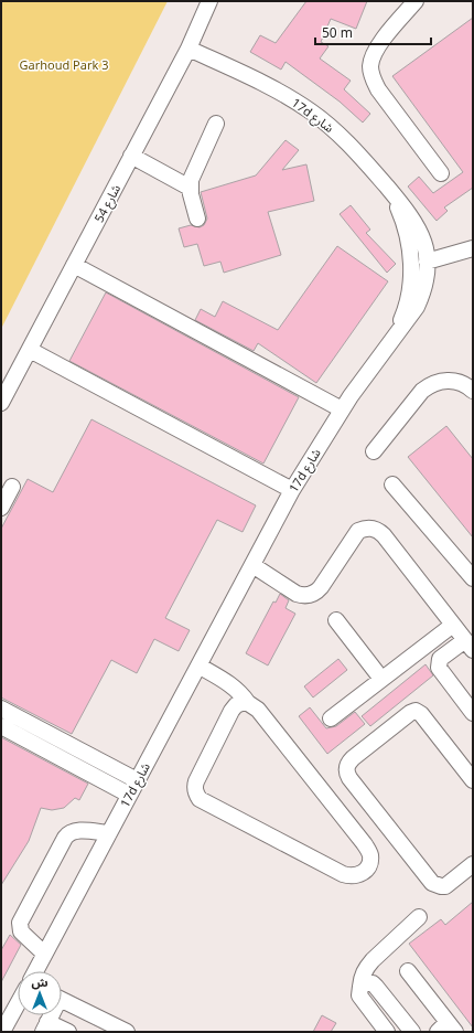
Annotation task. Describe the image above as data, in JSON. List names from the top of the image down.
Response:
{
  "streets": {
    "street": ["17d شارع", "شارع 54"]
  },
  "crossings": [
    ["17d شارع", "شارع 54"]
  ],
  "parks": ["Garhoud Park 3"],
  "scale_bar": "50 m",
  "north": "top"
}
